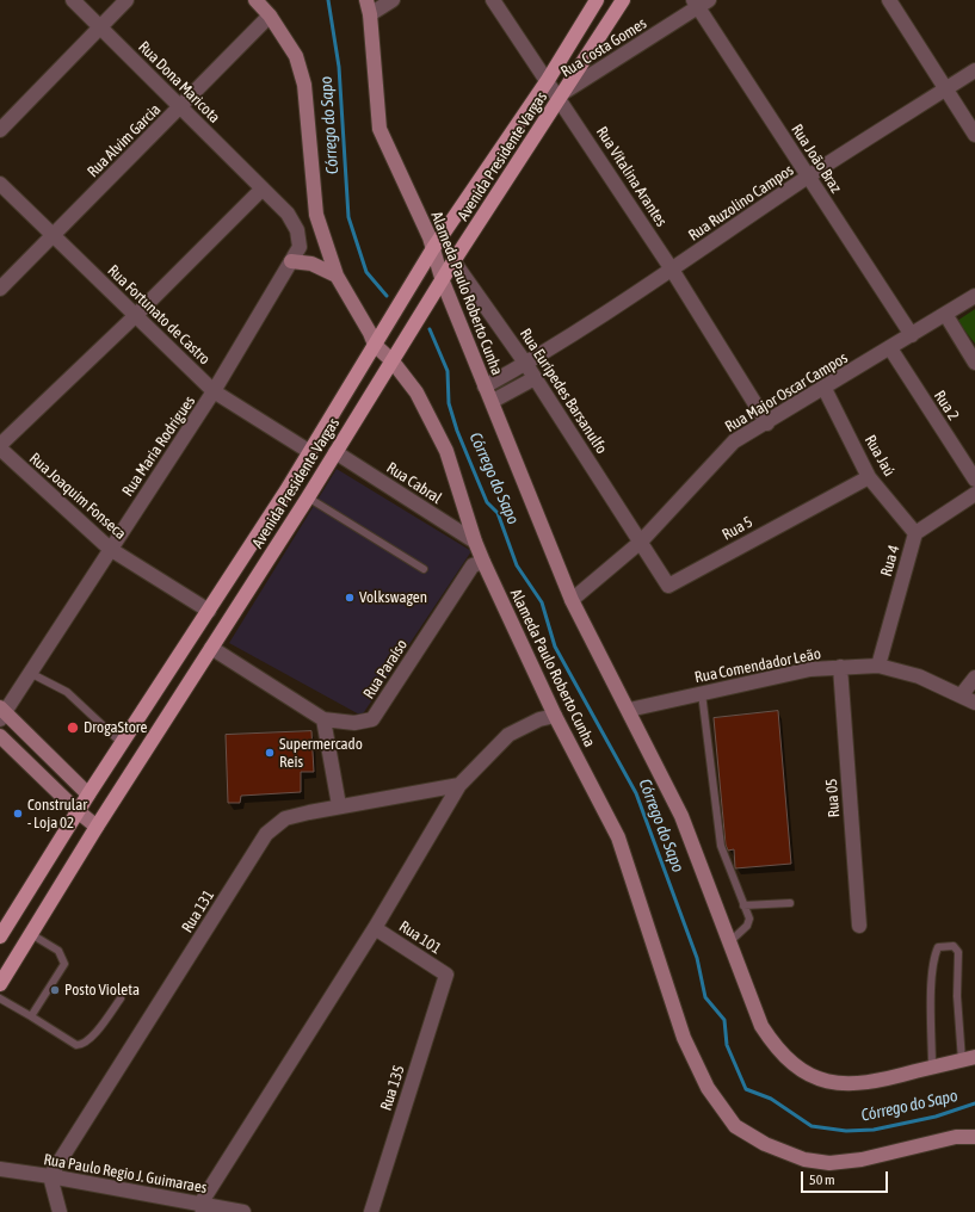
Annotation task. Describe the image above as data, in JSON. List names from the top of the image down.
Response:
{
  "streets": {
    "main road": ["Avenida Presidente Vargas"],
    "street": [
      "Rua Costa Gomes",
      "Rua Dona Maricota",
      "Rua Alvim Garcia",
      "Rua João Braz",
      "Rua Vitalina Arantes",
      "Rua Ruzolino Campos",
      "Alameda Paulo Roberto Cunha",
      "Rua Fortunato de Castro",
      "Rua Eurípedes Barsanulfo",
      "Rua Major Oscar Campos",
      "Rua 2",
      "Rua Maria Rodrigues",
      "Rua Jaú",
      "Rua Cabral",
      "Rua Joaquim Fonseca",
      "Rua 5",
      "Rua 4",
      "Rua Comendador Leão",
      "Rua Paraíso",
      "Rua 05",
      "Rua 131",
      "Rua 101",
      "Rua 135",
      "Rua Paulo Regio J. Guimaraes"
    ]
  },
  "crossings": [
    ["Rua Costa Gomes", "Avenida Presidente Vargas"],
    ["Rua Costa Gomes", "Rua João Braz"],
    ["Rua Costa Gomes", "Rua Vitalina Arantes"],
    ["Rua Dona Maricota", "Rua Alvim Garcia"],
    ["Rua Dona Maricota", "Rua Maria Rodrigues"],
    ["Rua Alvim Garcia", "Alameda Paulo Roberto Cunha"],
    ["Rua Alvim Garcia", "Rua Fortunato de Castro"],
    ["Avenida Presidente Vargas", "Rua Vitalina Arantes"],
    ["Avenida Presidente Vargas", "Alameda Paulo Roberto Cunha"],
    ["Avenida Presidente Vargas", "Rua Fortunato de Castro"],
    ["Avenida Presidente Vargas", "Rua Eurípedes Barsanulfo"],
    ["Avenida Presidente Vargas", "Rua Cabral"],
    ["Avenida Presidente Vargas", "Rua Joaquim Fonseca"],
    ["Avenida Presidente Vargas", "Rua Paraíso"],
    ["Rua João Braz", "Rua Ruzolino Campos"],
    ["Rua João Braz", "Rua Major Oscar Campos"],
    ["Rua Vitalina Arantes", "Rua Ruzolino Campos"],
    ["Rua Vitalina Arantes", "Rua Major Oscar Campos"],
    ["Rua Ruzolino Campos", "Alameda Paulo Roberto Cunha"],
    ["Rua Ruzolino Campos", "Rua Eurípedes Barsanulfo"],
    ["Alameda Paulo Roberto Cunha", "Rua Major Oscar Campos"],
    ["Alameda Paulo Roberto Cunha", "Rua Cabral"],
    ["Alameda Paulo Roberto Cunha", "Rua Comendador Leão"],
    ["Alameda Paulo Roberto Cunha", "Rua Paraíso"],
    ["Rua Fortunato de Castro", "Rua Maria Rodrigues"],
    ["Rua Eurípedes Barsanulfo", "Rua Major Oscar Campos"],
    ["Rua Eurípedes Barsanulfo", "Rua 5"],
    ["Rua Major Oscar Campos", "Rua 2"],
    ["Rua Major Oscar Campos", "Rua Jaú"],
    ["Rua Major Oscar Campos", "Rua 5"],
    ["Rua Maria Rodrigues", "Rua Joaquim Fonseca"],
    ["Rua Jaú", "Rua 5"],
    ["Rua Jaú", "Rua 4"],
    ["Rua 4", "Rua Comendador Leão"],
    ["Rua Comendador Leão", "Rua 05"],
    ["Rua 131", "Rua Paulo Regio J. Guimaraes"],
    ["Rua 101", "Rua 135"]
  ],
  "water": ["Córrego do Sapo"],
  "places": [
    "Volkswagen",
    "DrogaStore",
    "Supermercado Reis",
    "Constrular - Loja 02",
    "Posto Violeta"
  ],
  "scale_bar": "50 m"
}
